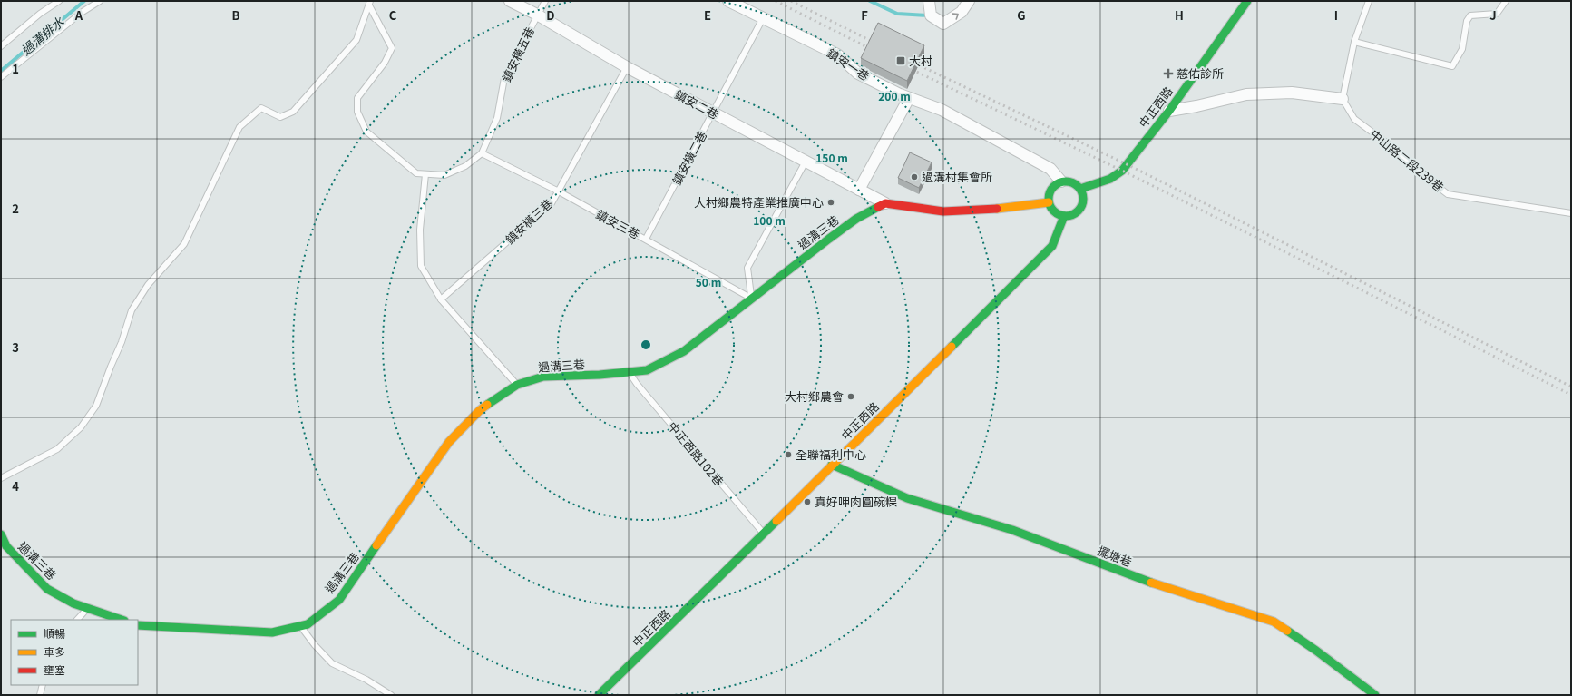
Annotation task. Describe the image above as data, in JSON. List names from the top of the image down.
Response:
{
  "streets": {
    "street": [
      "鎮安一巷",
      "鎮安二巷",
      "中正西路",
      "過溝三巷",
      "擺塘巷"
    ],
    "lane": [
      "鎮安橫五巷",
      "鎮安橫二巷",
      "中山路二段239巷",
      "鎮安橫三巷",
      "鎮安三巷",
      "中正西路102巷"
    ]
  },
  "crossings": [
    ["鎮安橫五巷", "鎮安二巷"],
    ["鎮安橫五巷", "鎮安三巷"],
    ["鎮安一巷", "中正西路"],
    ["鎮安一巷", "鎮安橫二巷"],
    ["鎮安二巷", "鎮安橫二巷"],
    ["鎮安二巷", "鎮安橫三巷"],
    ["鎮安二巷", "過溝三巷"],
    ["中正西路", "中正西路102巷"],
    ["中正西路", "擺塘巷"],
    ["鎮安橫二巷", "鎮安三巷"],
    ["鎮安橫三巷", "鎮安三巷"],
    ["鎮安三巷", "過溝三巷"],
    ["過溝三巷", "中正西路102巷"]
  ],
  "water": ["過溝排水"],
  "places": {
    "transit": ["大村"],
    "health": ["慈佑診所"],
    "other": [
      "過溝村集會所",
      "大村鄉農特產業推廣中心",
      "大村鄉農會",
      "全聯福利中心",
      "真好呷肉圓碗粿"
    ]
  },
  "legend": ["順暢", "車多", "壅塞"],
  "grid": {
    "columns": [
      "A",
      "B",
      "C",
      "D",
      "E",
      "F",
      "G",
      "H",
      "I",
      "J"
    ],
    "rows": [
      "1",
      "2",
      "3",
      "4"
    ]
  },
  "rings": [
    "200 m",
    "150 m",
    "100 m",
    "50 m"
  ]
}
